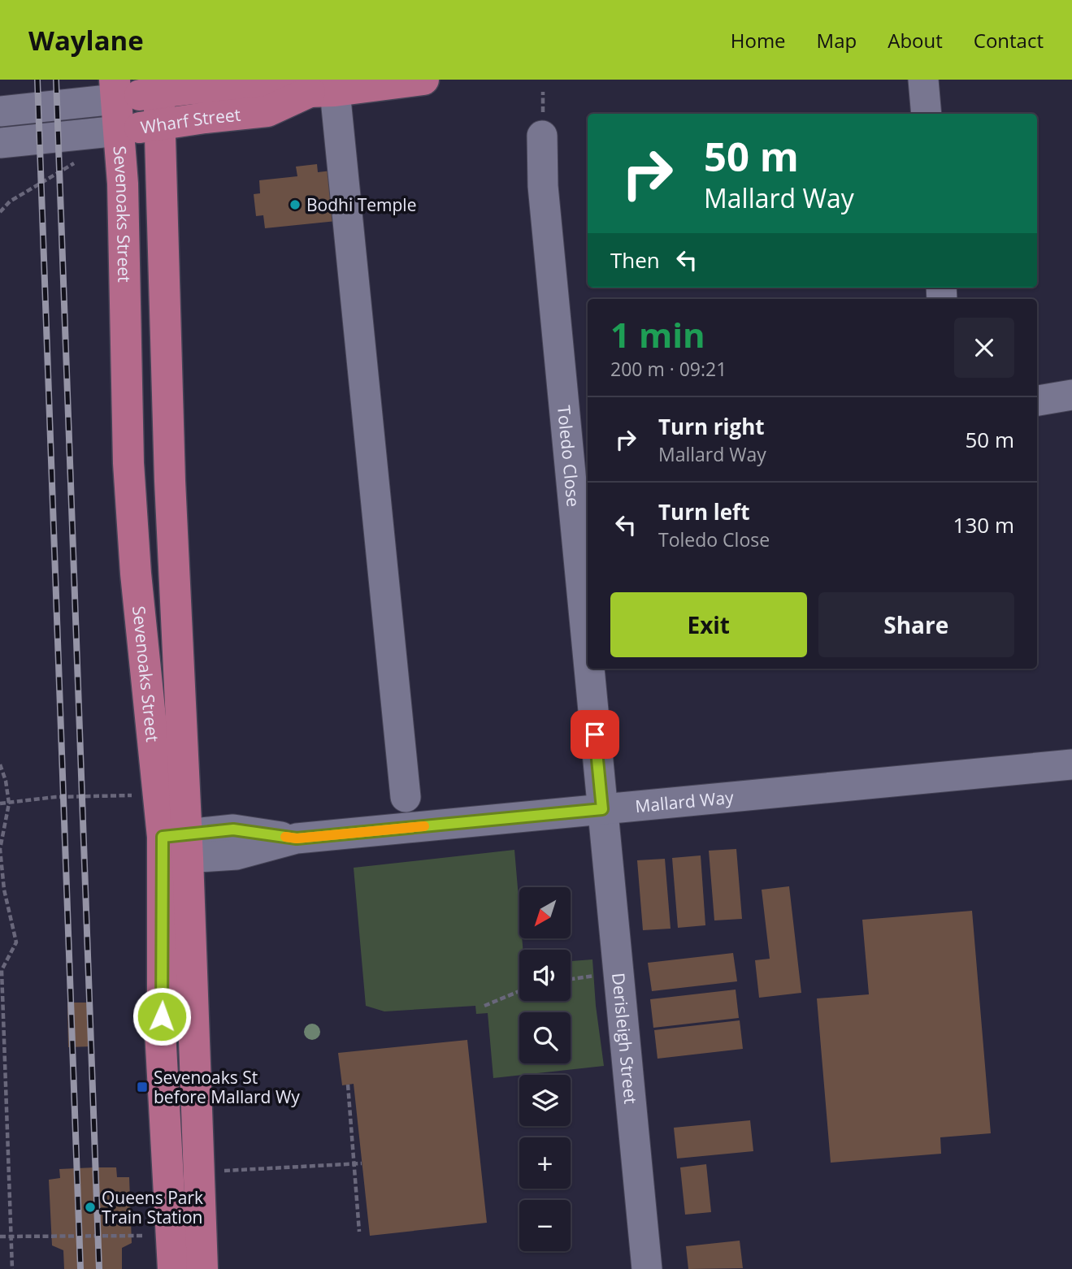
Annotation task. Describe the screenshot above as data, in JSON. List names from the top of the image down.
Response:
{
  "streets": {
    "main road": ["Wharf Street", "Sevenoaks Street"],
    "street": ["Toledo Close", "Mallard Way", "Derisleigh Street"]
  },
  "crossings": [
    ["Wharf Street", "Sevenoaks Street"],
    ["Sevenoaks Street", "Mallard Way"],
    ["Toledo Close", "Mallard Way"],
    ["Toledo Close", "Derisleigh Street"],
    ["Mallard Way", "Derisleigh Street"]
  ],
  "places": {
    "other": ["Bodhi Temple", "Queens Park Train Station"],
    "transit": ["Sevenoaks St before Mallard Wy"]
  },
  "north": "bottom left",
  "page": {
    "header": "Waylane",
    "nav": [
      "Home",
      "Map",
      "About",
      "Contact"
    ],
    "turn": ["50 m", "Mallard Way"],
    "then": "Then",
    "heading": ["1 min", "200 m · 09:21"],
    "list": [
      {
        "name": "Turn right",
        "note": "Mallard Way",
        "value": "50 m"
      },
      {
        "name": "Turn left",
        "note": "Toledo Close",
        "value": "130 m"
      }
    ],
    "buttons": ["Exit", "Share"],
    "map_buttons": ["+", "−"]
  }
}
